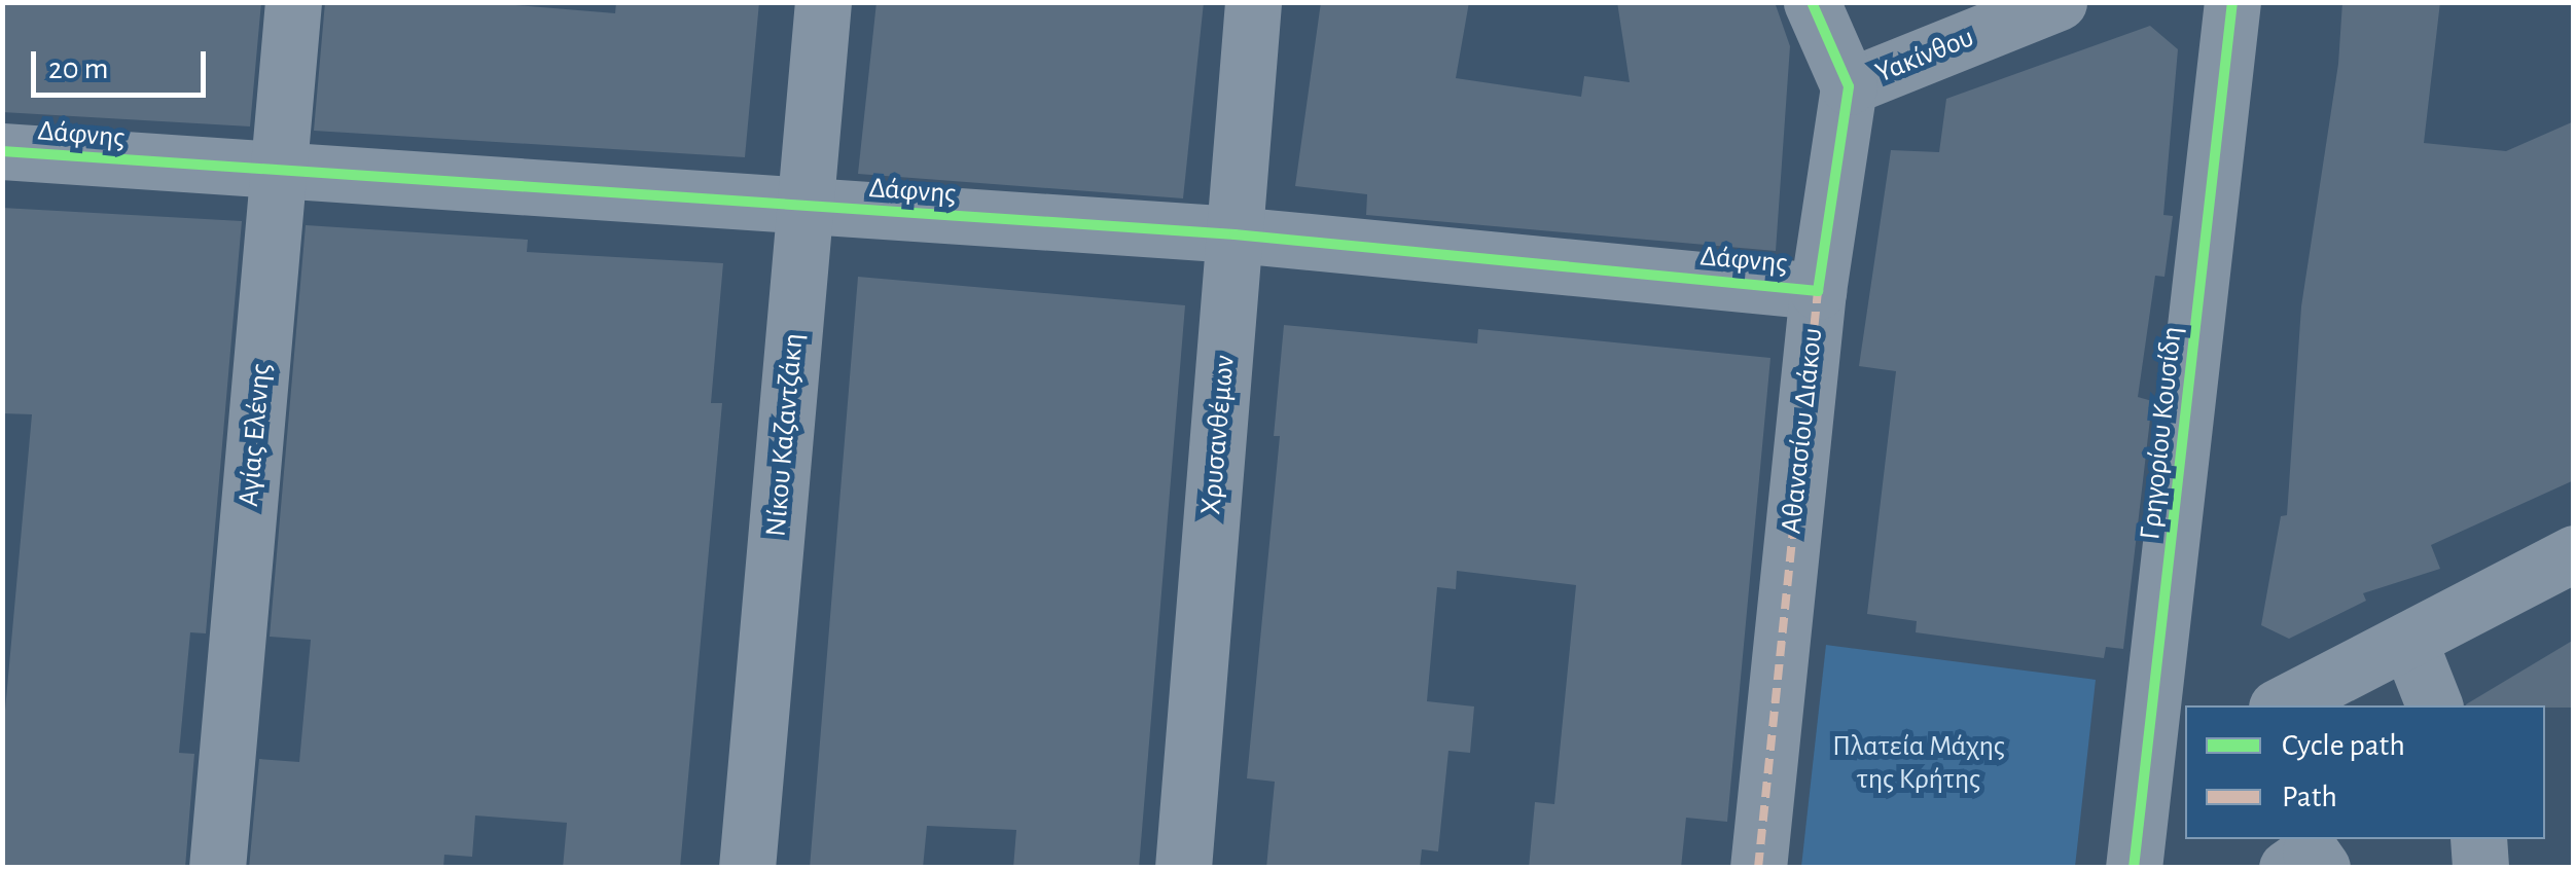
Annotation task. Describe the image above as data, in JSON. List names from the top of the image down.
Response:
{
  "streets": {
    "street": [
      "Υακίνθου",
      "Δάφνης",
      "Αθανασίου Διάκου",
      "Γρηγορίου Κουσίδη",
      "Αγίας Ελένης",
      "Νίκου Καζαντζάκη",
      "Χρυσανθέμων"
    ]
  },
  "crossings": [
    ["Υακίνθου", "Αθανασίου Διάκου"],
    ["Δάφνης", "Αθανασίου Διάκου"],
    ["Δάφνης", "Αγίας Ελένης"],
    ["Δάφνης", "Νίκου Καζαντζάκη"],
    ["Δάφνης", "Χρυσανθέμων"]
  ],
  "parks": ["Πλατεία Μάχης της Κρήτης"],
  "legend": ["Cycle path", "Path"],
  "scale_bar": "20 m"
}
